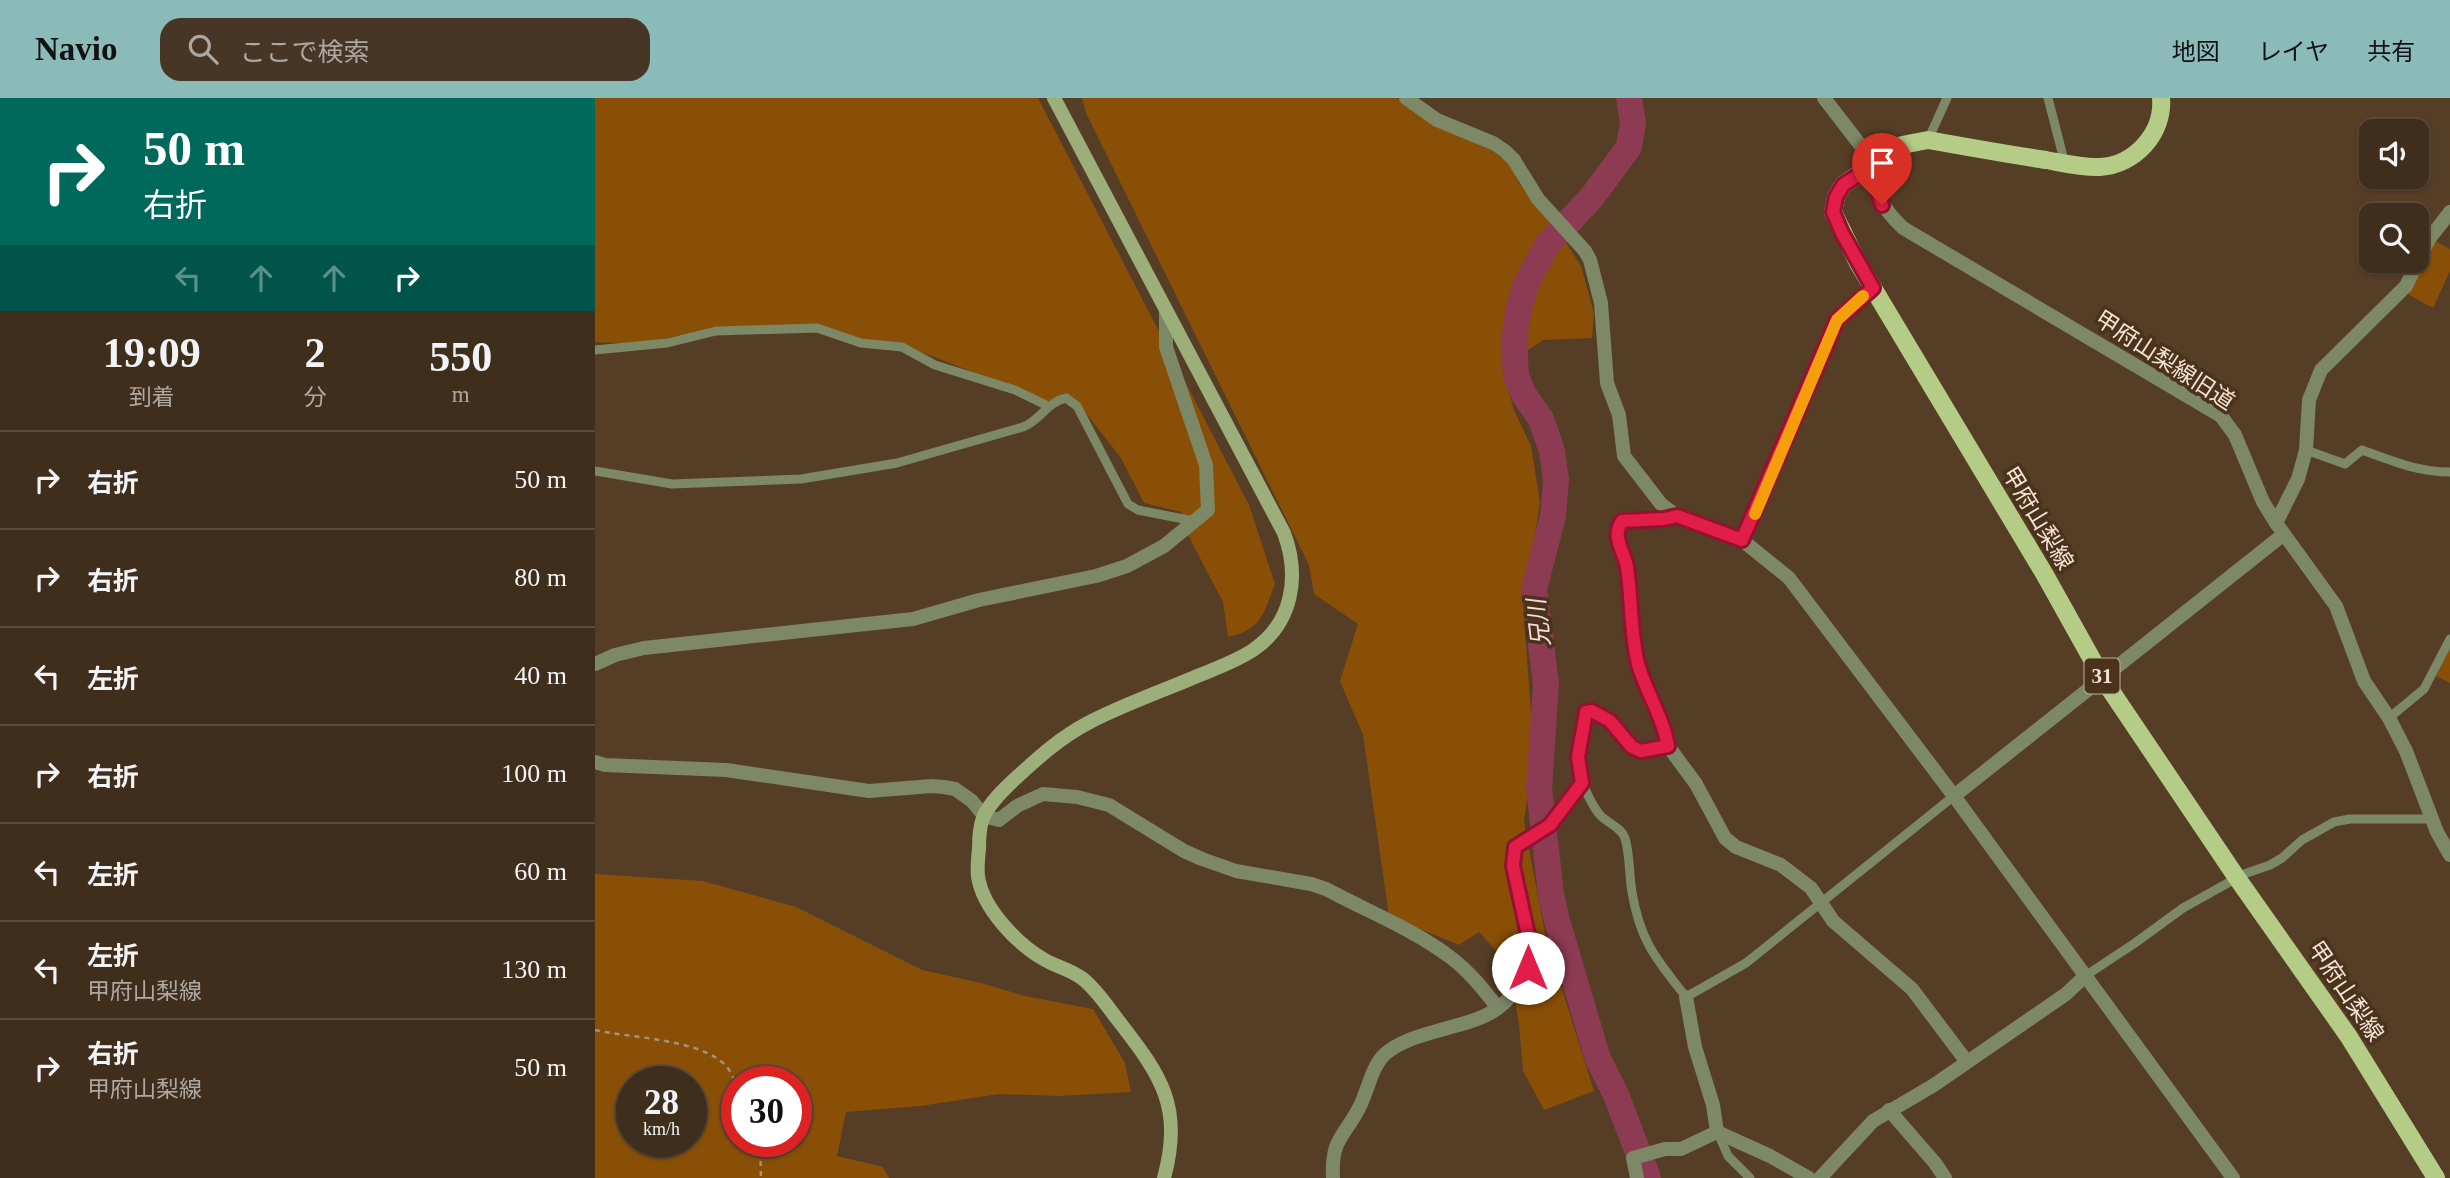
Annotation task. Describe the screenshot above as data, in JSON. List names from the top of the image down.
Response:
{
  "streets": {
    "main road": ["甲府山梨線", "31"],
    "street": ["甲府山梨線旧道"]
  },
  "crossings": [
    ["甲府山梨線旧道", "甲府山梨線"]
  ],
  "water": ["兄川"],
  "page": {
    "header": "Navio",
    "search": "ここで検索",
    "nav": ["地図", "レイヤ", "共有"],
    "turn": ["50 m", "右折"],
    "eta": [
      "19:09",
      "到着",
      "2",
      "分",
      "550",
      "m"
    ],
    "list": [
      {
        "name": "右折",
        "value": "50 m"
      },
      {
        "name": "右折",
        "value": "80 m"
      },
      {
        "name": "左折",
        "value": "40 m"
      },
      {
        "name": "右折",
        "value": "100 m"
      },
      {
        "name": "左折",
        "value": "60 m"
      },
      {
        "name": "左折",
        "note": "甲府山梨線",
        "value": "130 m"
      },
      {
        "name": "右折",
        "note": "甲府山梨線",
        "value": "50 m"
      }
    ],
    "speed": "28 km/h",
    "limit": "30"
  }
}
